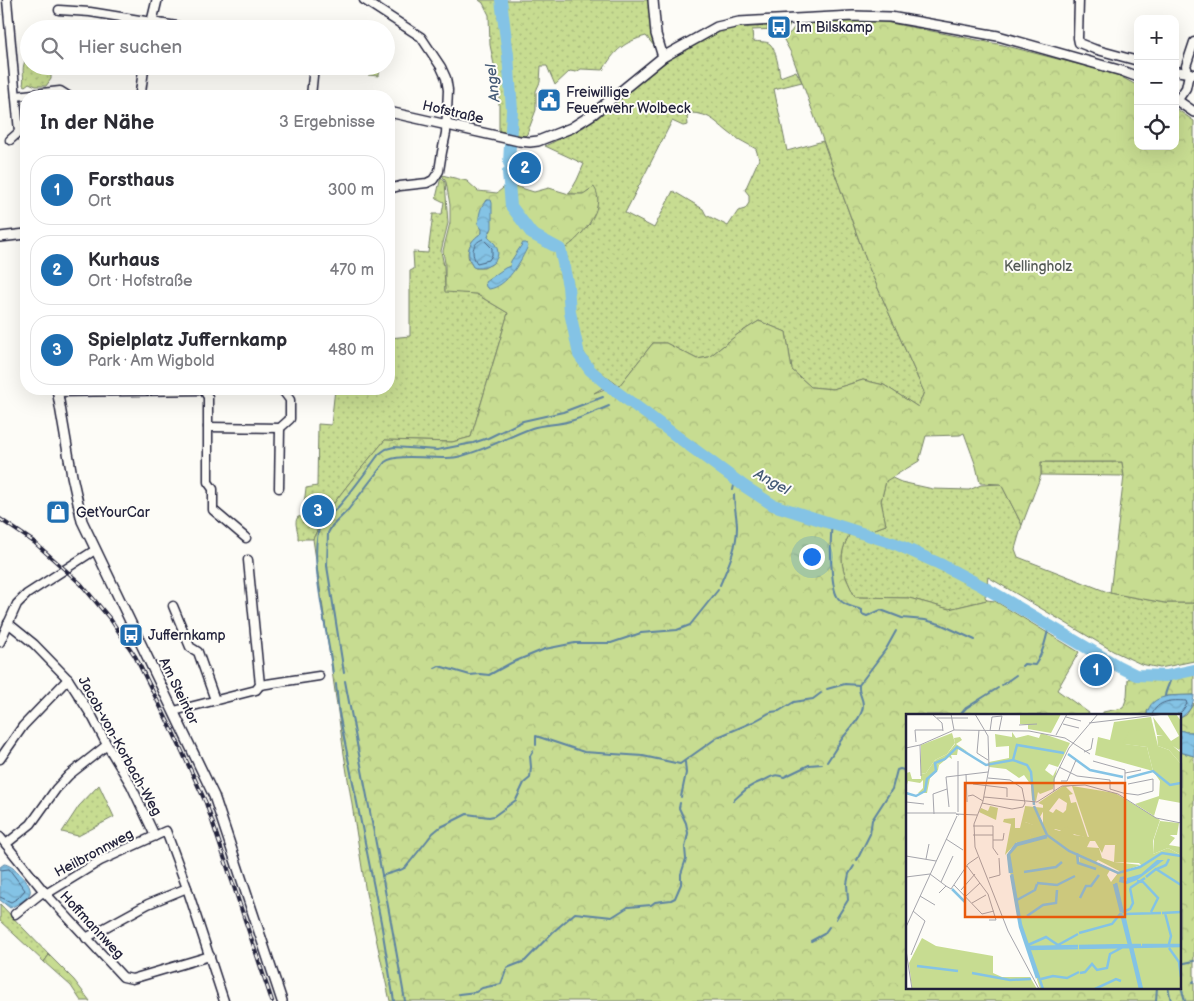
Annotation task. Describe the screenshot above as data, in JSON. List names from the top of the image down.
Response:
{
  "streets": {
    "street": [
      "Hofstraße",
      "Am Steintor",
      "Jacob-von-Korbach-Weg",
      "Heilbronnweg",
      "Hoffmannweg"
    ]
  },
  "crossings": [
    ["Jacob-von-Korbach-Weg", "Heilbronnweg"],
    ["Jacob-von-Korbach-Weg", "Hoffmannweg"],
    ["Heilbronnweg", "Hoffmannweg"]
  ],
  "water": ["Angel"],
  "parks": ["Kellingholz"],
  "places": {
    "bus stop": ["Im Bilskamp", "Juffernkamp"],
    "public building": ["Freiwillige Feuerwehr Wolbeck"],
    "shop": ["GetYourCar"]
  },
  "page": {
    "map_buttons": ["+", "−"],
    "search": "Hier suchen",
    "heading": ["In der Nähe", "3 Ergebnisse"],
    "pins": ["2", "3", "1"],
    "list": [
      {
        "mark": "1",
        "name": "Forsthaus",
        "note": "Ort",
        "value": "300 m"
      },
      {
        "mark": "2",
        "name": "Kurhaus",
        "note": "Ort · Hofstraße",
        "value": "470 m"
      },
      {
        "mark": "3",
        "name": "Spielplatz Juffernkamp",
        "note": "Park · Am Wigbold",
        "value": "480 m"
      }
    ]
  }
}
